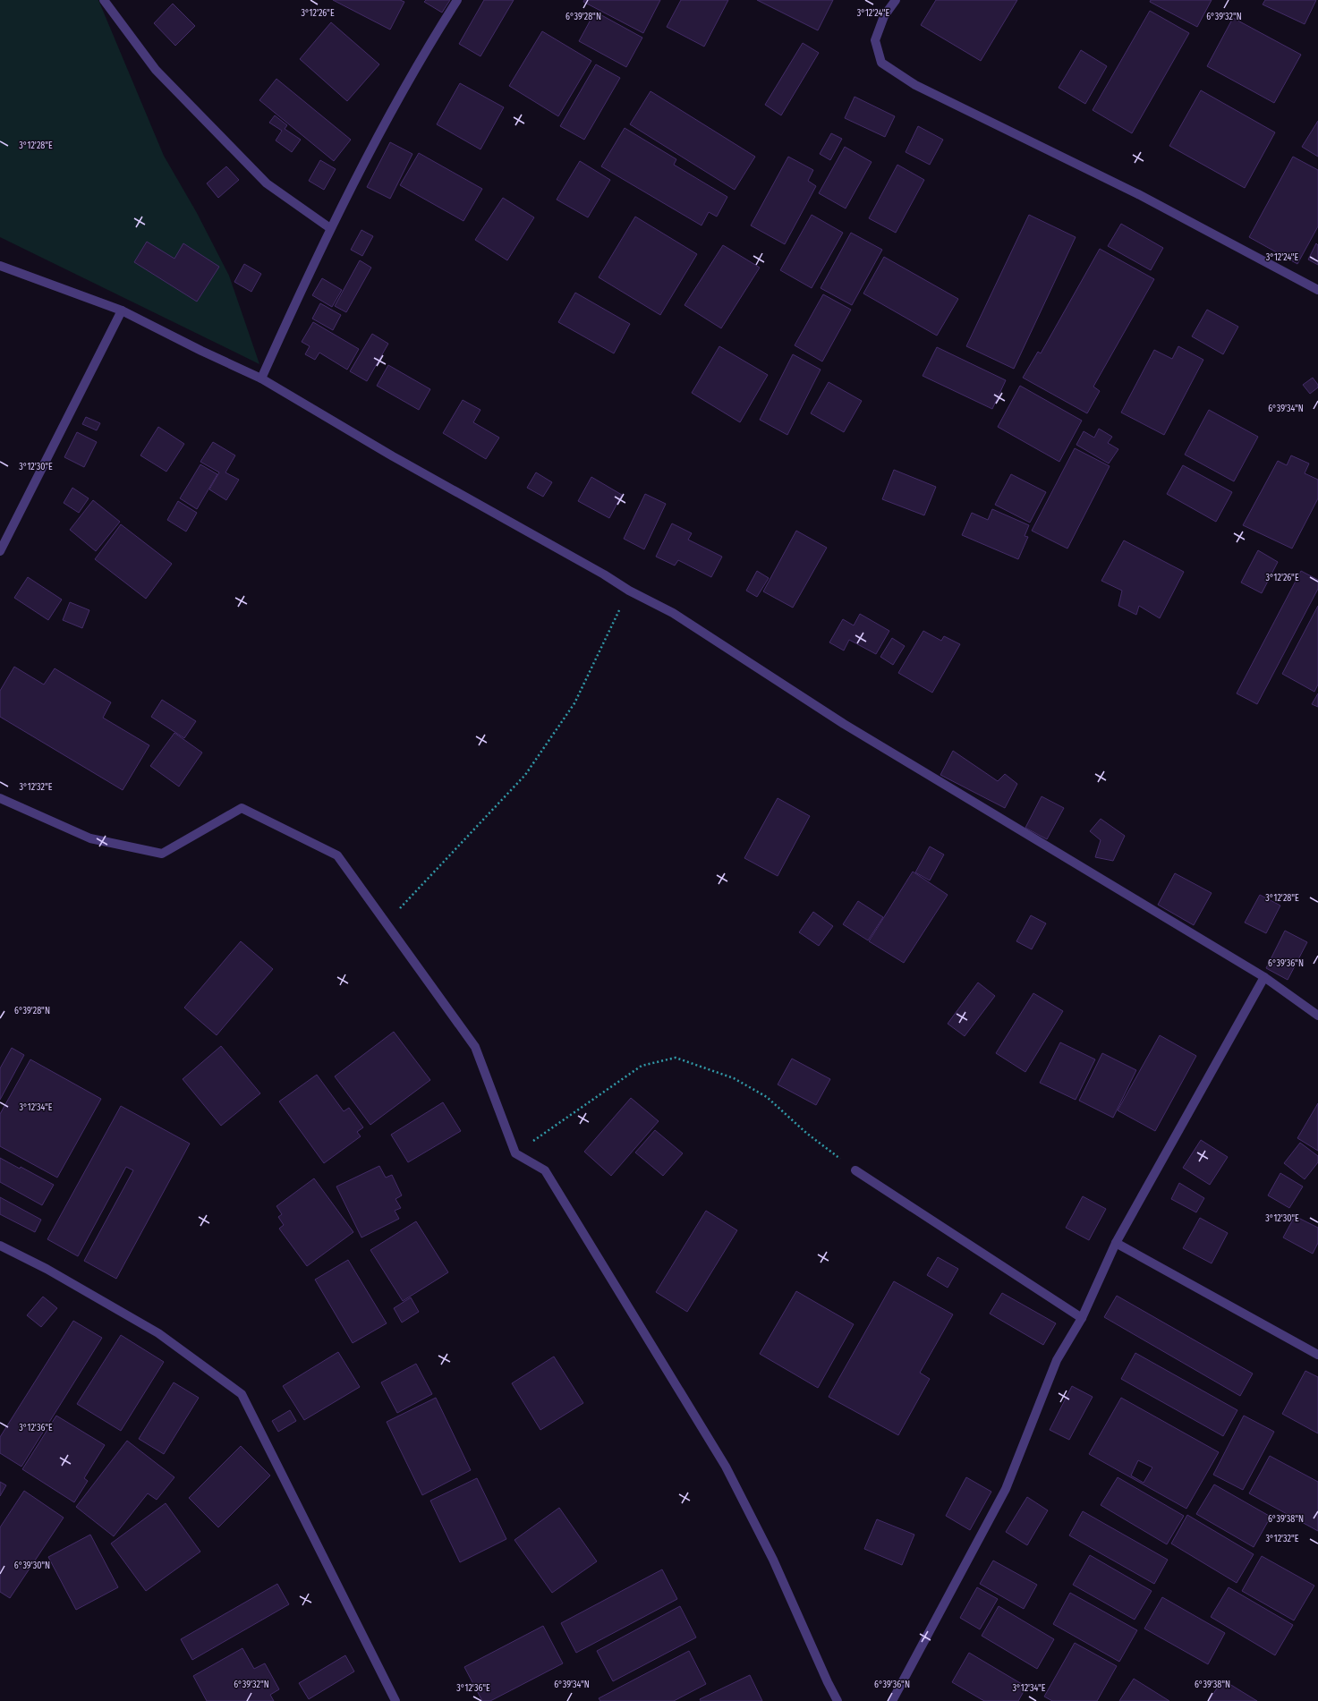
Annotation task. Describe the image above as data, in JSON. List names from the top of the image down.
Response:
{
  "coordinates": [
    "3°12'24\"E",
    "3°12'26\"E",
    "6°39'28\"N",
    "6°39'32\"N",
    "3°12'28\"E",
    "6°39'34\"N",
    "3°12'30\"E",
    "3°12'32\"E",
    "6°39'36\"N",
    "3°12'34\"E",
    "3°12'36\"E",
    "6°39'38\"N",
    "6°39'30\"N"
  ]
}
